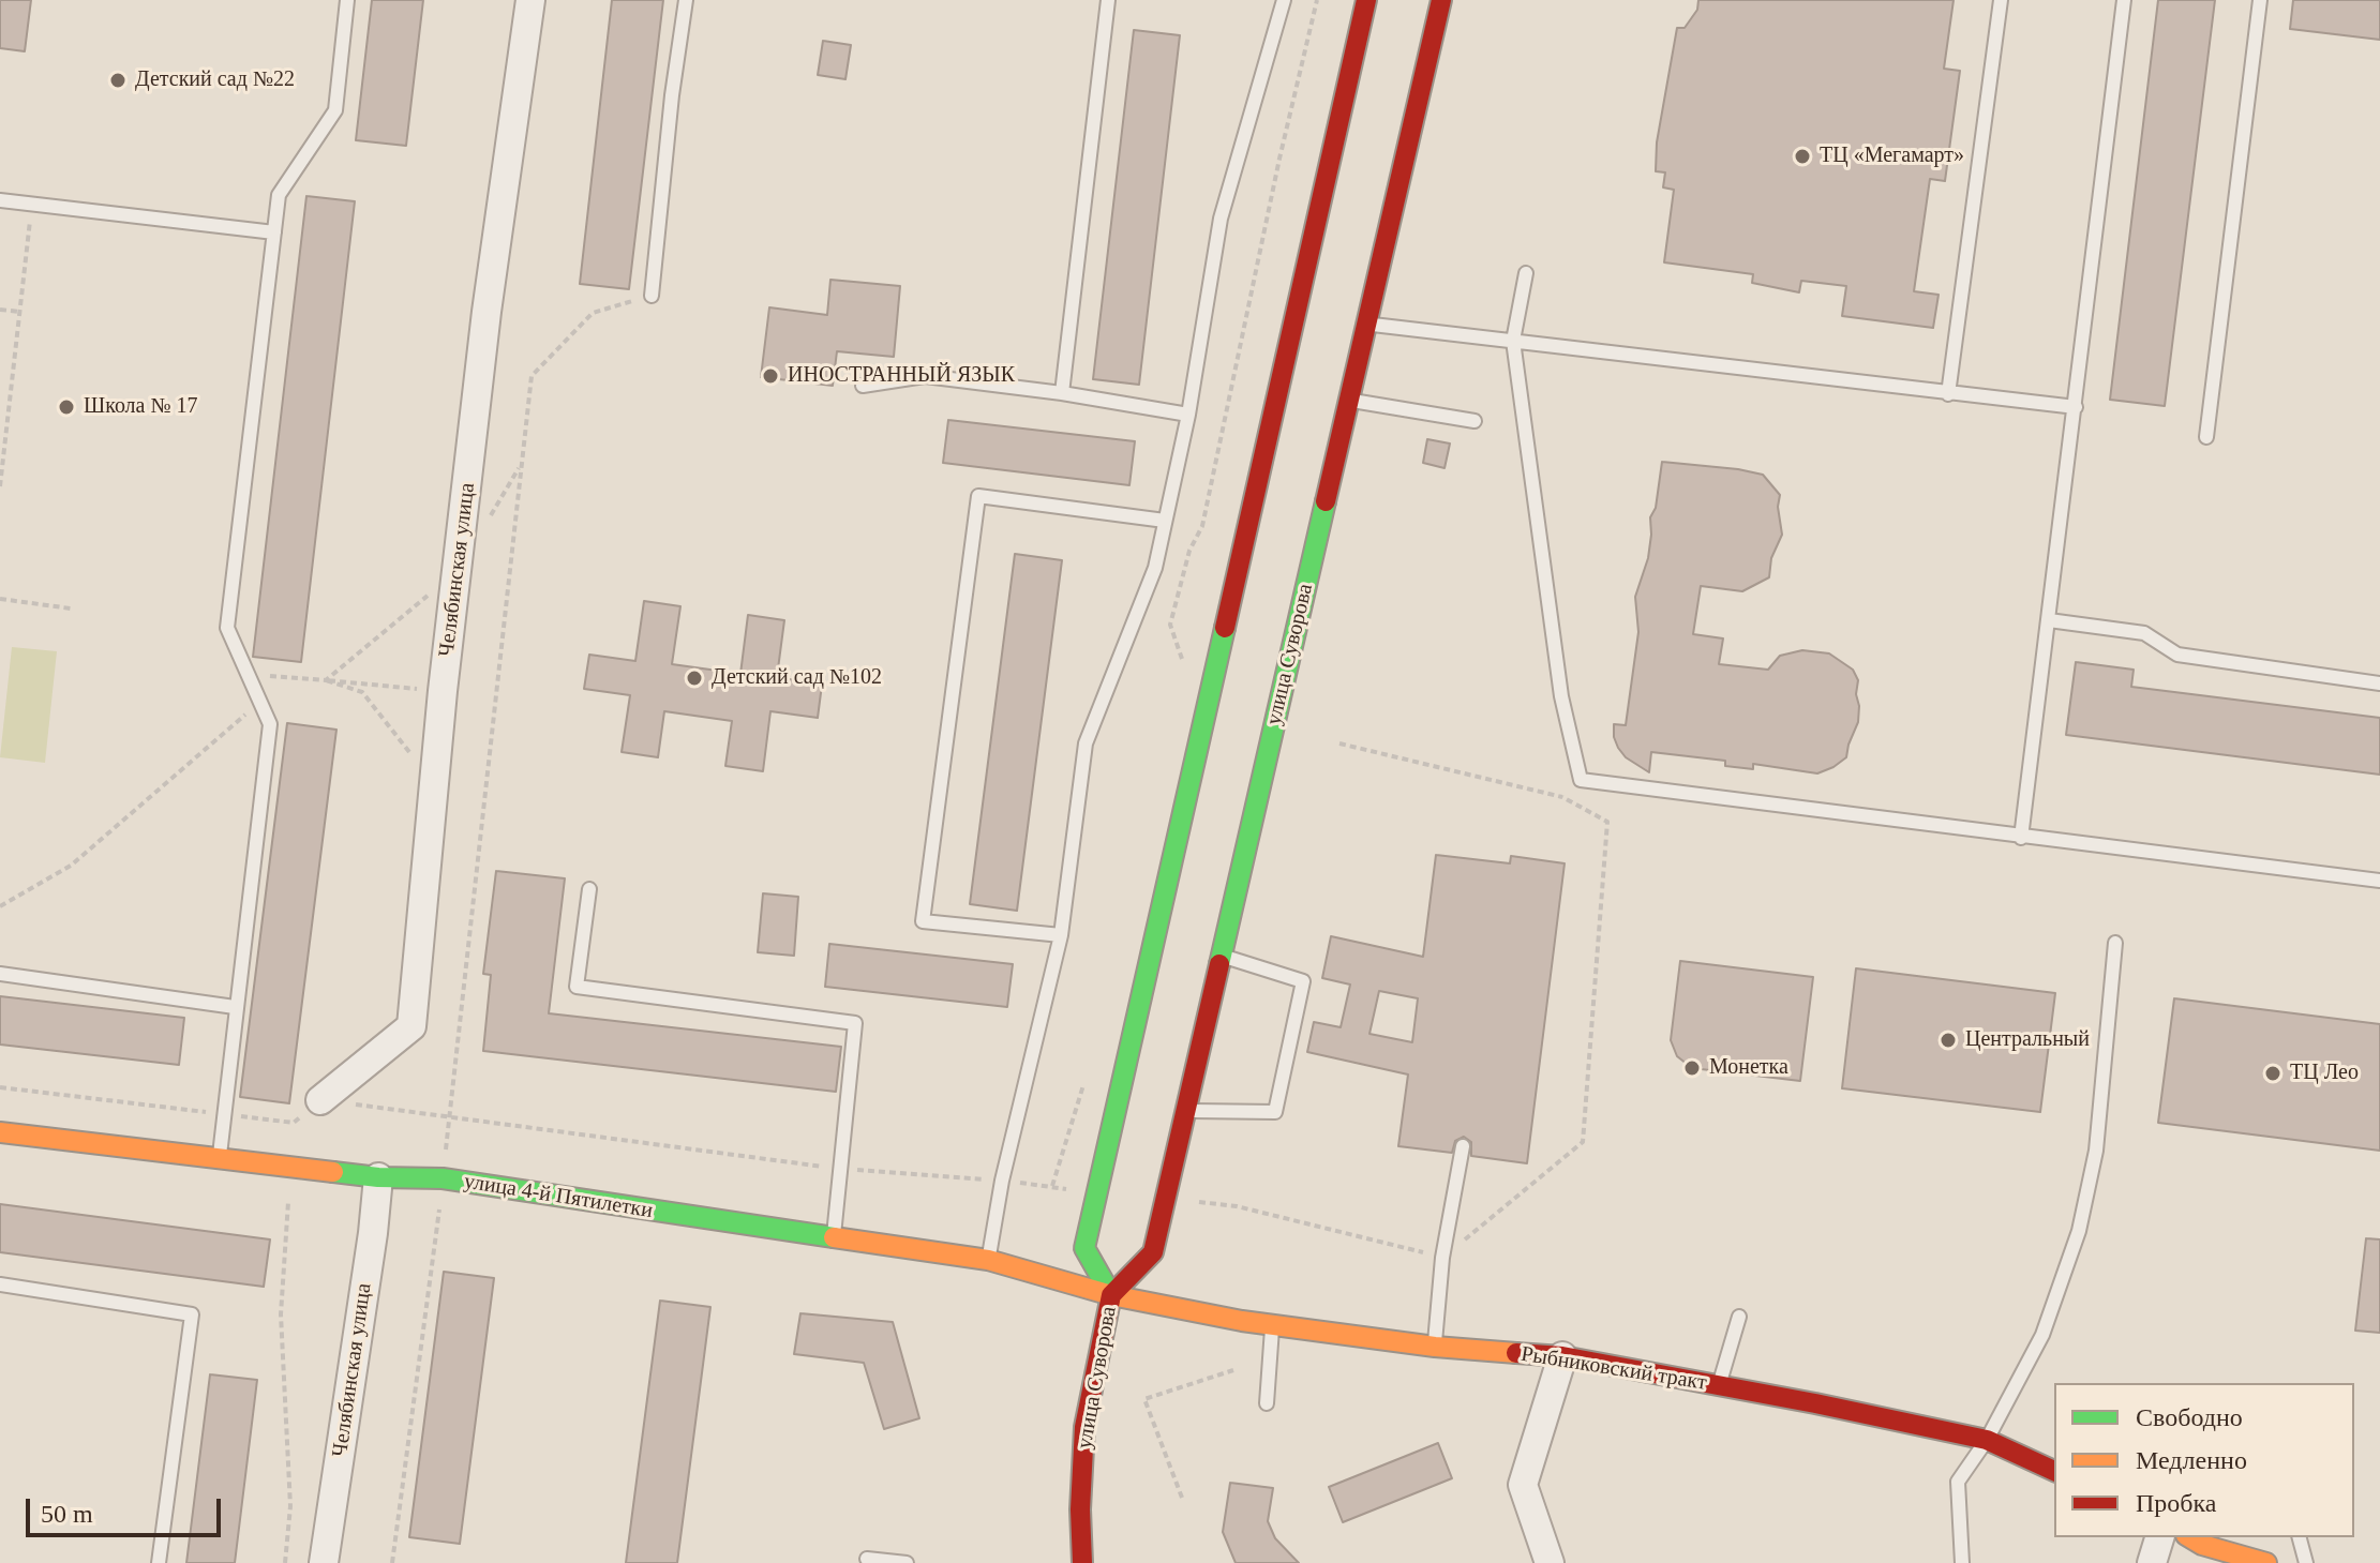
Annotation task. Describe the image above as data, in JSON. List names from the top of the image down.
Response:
{
  "streets": {
    "main road": ["улица Суворова", "улица 4-й Пятилетки", "Рыбниковский тракт"],
    "street": ["Челябинская улица"]
  },
  "crossings": [
    ["Челябинская улица", "улица 4-й Пятилетки"],
    ["улица Суворова", "улица 4-й Пятилетки"],
    ["улица Суворова", "Рыбниковский тракт"],
    ["улица 4-й Пятилетки", "Рыбниковский тракт"]
  ],
  "places": [
    "Детский сад №22",
    "ТЦ «Мегамарт»",
    "ИНОСТРАННЫЙ ЯЗЫК",
    "Школа № 17",
    "Детский сад №102",
    "Центральный",
    "Монетка",
    "ТЦ Лео"
  ],
  "legend": ["Свободно", "Медленно", "Пробка"],
  "scale_bar": "50 m"
}
